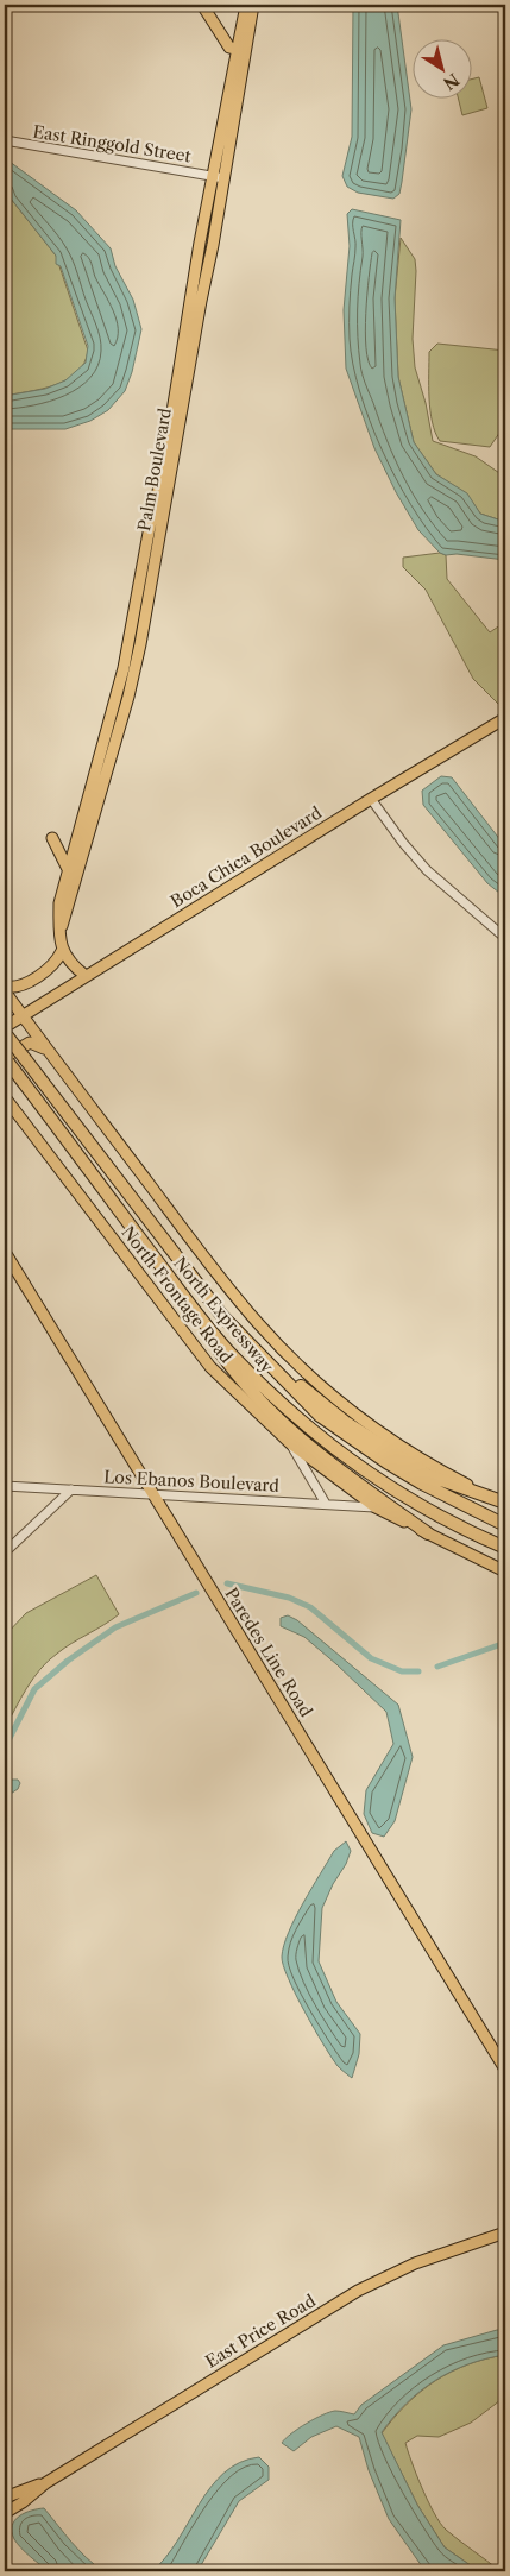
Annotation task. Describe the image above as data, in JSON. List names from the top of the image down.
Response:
{
  "streets": {
    "highway": ["North Expressway"],
    "main road": [
      "Palm Boulevard",
      "Boca Chica Boulevard",
      "North Frontage Road",
      "Paredes Line Road",
      "East Price Road"
    ],
    "street": ["East Ringgold Street", "Los Ebanos Boulevard"]
  },
  "crossings": [
    ["East Ringgold Street", "Palm Boulevard"],
    ["Boca Chica Boulevard", "North Expressway"],
    ["North Frontage Road", "Los Ebanos Boulevard"],
    ["Los Ebanos Boulevard", "Paredes Line Road"]
  ],
  "north": "bottom right"
}
